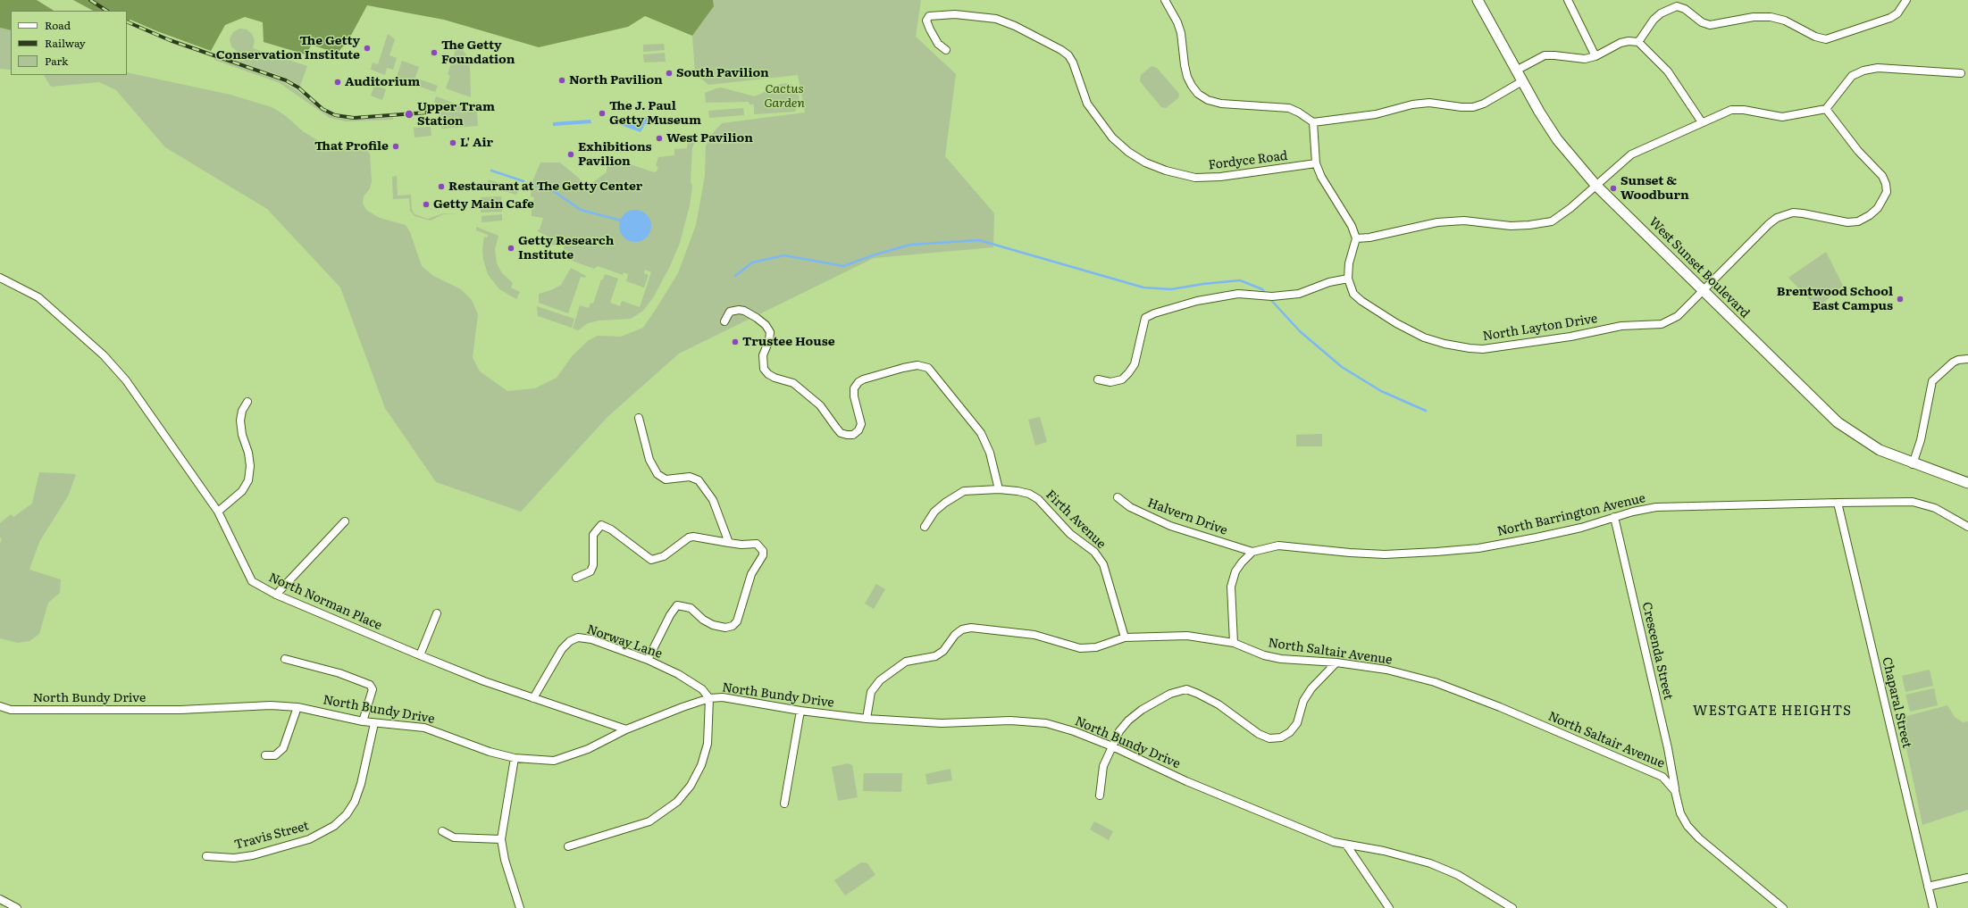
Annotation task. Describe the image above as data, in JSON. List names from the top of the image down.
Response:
{
  "streets": {
    "main road": ["West Sunset Boulevard"],
    "street": [
      "Fordyce Road",
      "North Layton Drive",
      "North Barrington Avenue",
      "Halvern Drive",
      "Firth Avenue",
      "North Norman Place",
      "Norway Lane",
      "Crescenda Street",
      "North Saltair Avenue",
      "North Bundy Drive",
      "Chaparal Street",
      "Travis Street"
    ]
  },
  "crossings": [
    ["West Sunset Boulevard", "North Layton Drive"],
    ["North Barrington Avenue", "Halvern Drive"],
    ["North Barrington Avenue", "Crescenda Street"],
    ["North Barrington Avenue", "Chaparal Street"],
    ["Firth Avenue", "North Saltair Avenue"],
    ["North Norman Place", "Norway Lane"],
    ["North Norman Place", "North Bundy Drive"],
    ["Norway Lane", "North Bundy Drive"],
    ["Crescenda Street", "North Saltair Avenue"],
    ["North Saltair Avenue", "North Bundy Drive"],
    ["North Bundy Drive", "Travis Street"]
  ],
  "districts": ["WESTGATE HEIGHTS"],
  "parks": ["Cactus Garden"],
  "places": [
    "The Getty Conservation Institute",
    "The Getty Foundation",
    "South Pavilion",
    "North Pavilion",
    "Auditorium",
    "The J. Paul Getty Museum",
    "Upper Tram Station",
    "West Pavilion",
    "L' Air",
    "That Profile",
    "Exhibitions Pavilion",
    "Restaurant at The Getty Center",
    "Sunset & Woodburn",
    "Getty Main Cafe",
    "Getty Research Institute",
    "Brentwood School East Campus",
    "Trustee House"
  ],
  "legend": ["Road", "Railway", "Park"]
}
